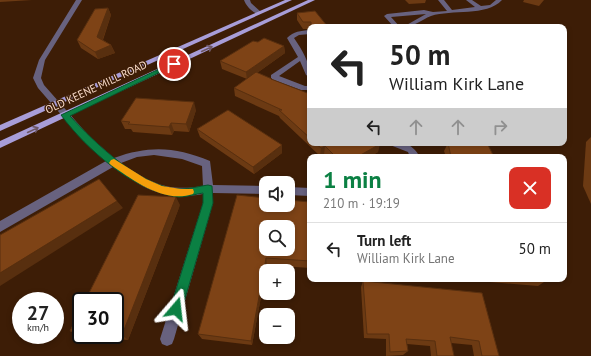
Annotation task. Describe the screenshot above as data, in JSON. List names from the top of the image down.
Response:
{
  "streets": {
    "main road": ["OLD KEENE MILL ROAD"]
  },
  "page": {
    "turn": ["50 m", "William Kirk Lane"],
    "heading": ["1 min", "210 m · 19:19"],
    "map_buttons": ["+", "−"],
    "list": [
      {
        "name": "Turn left",
        "note": "William Kirk Lane",
        "value": "50 m"
      }
    ],
    "speed": "27 km/h",
    "limit": "30"
  }
}
